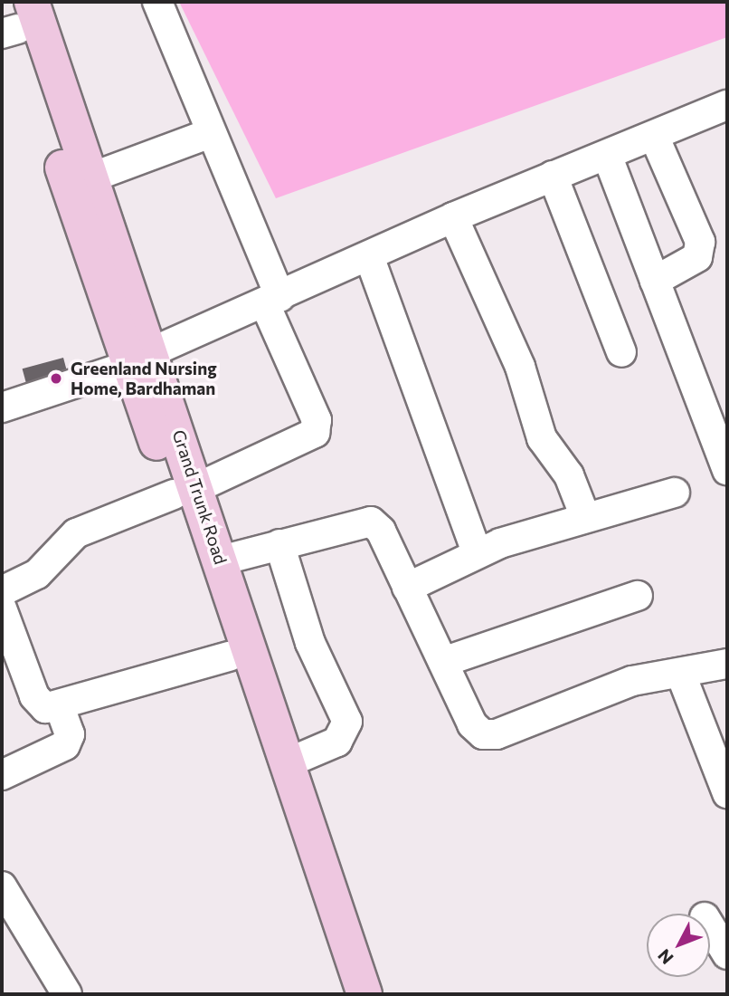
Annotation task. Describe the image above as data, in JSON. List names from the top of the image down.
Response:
{
  "streets": {
    "main road": ["Grand Trunk Road"]
  },
  "places": ["Greenland Nursing Home, Bardhaman"],
  "north": "bottom left"
}
